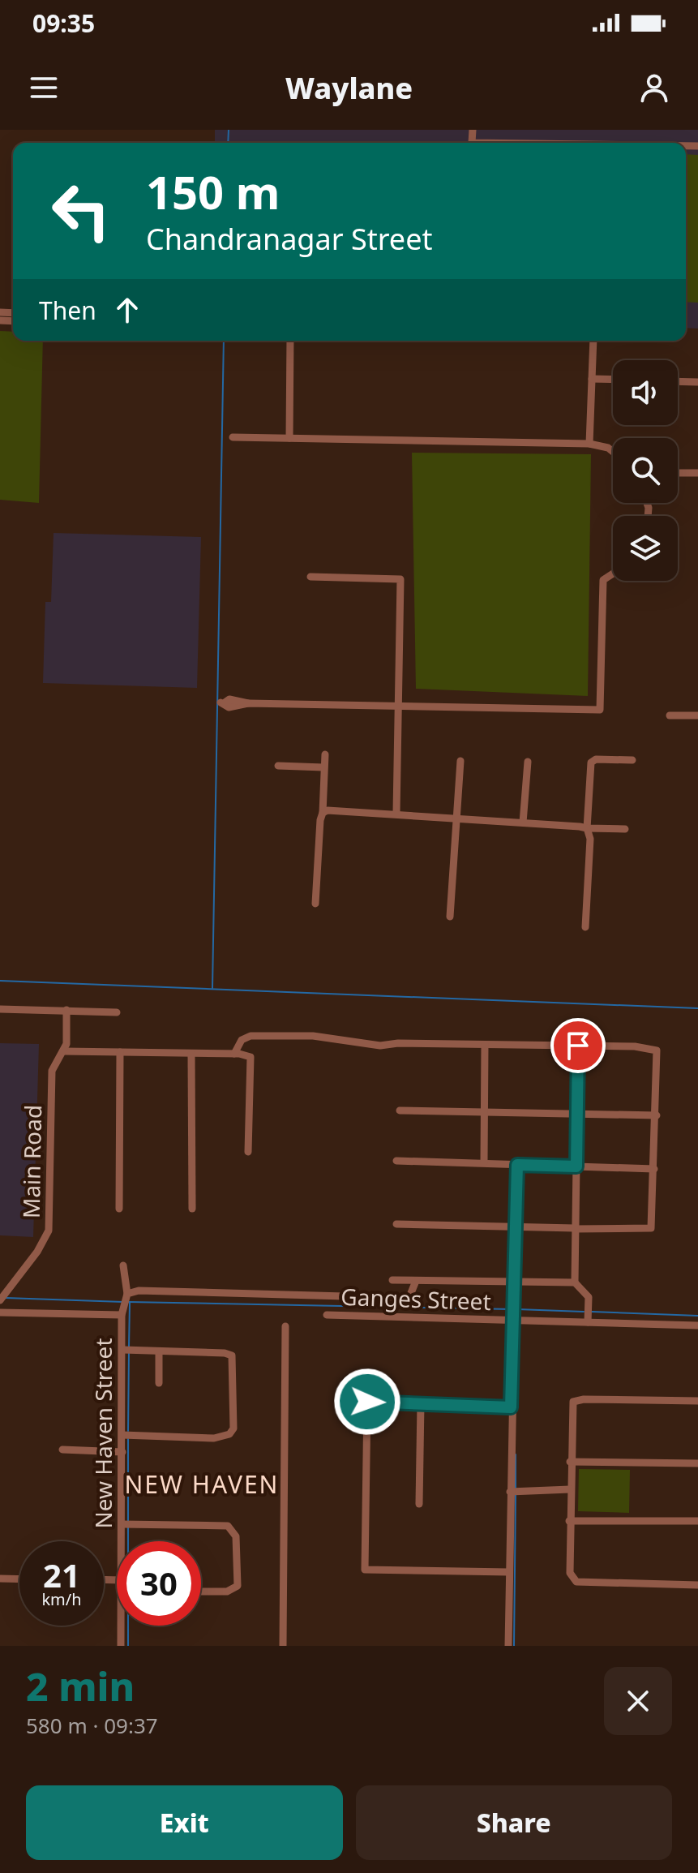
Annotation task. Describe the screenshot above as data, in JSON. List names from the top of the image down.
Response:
{
  "streets": {
    "street": ["Main Road", "Ganges Street", "New Haven Street"]
  },
  "districts": ["NEW HAVEN"],
  "page": {
    "status": "09:35",
    "header": "Waylane",
    "turn": ["150 m", "Chandranagar Street"],
    "then": "Then",
    "speed": "21 km/h",
    "limit": "30",
    "heading": ["2 min", "580 m · 09:37"],
    "buttons": ["Exit", "Share"]
  }
}
